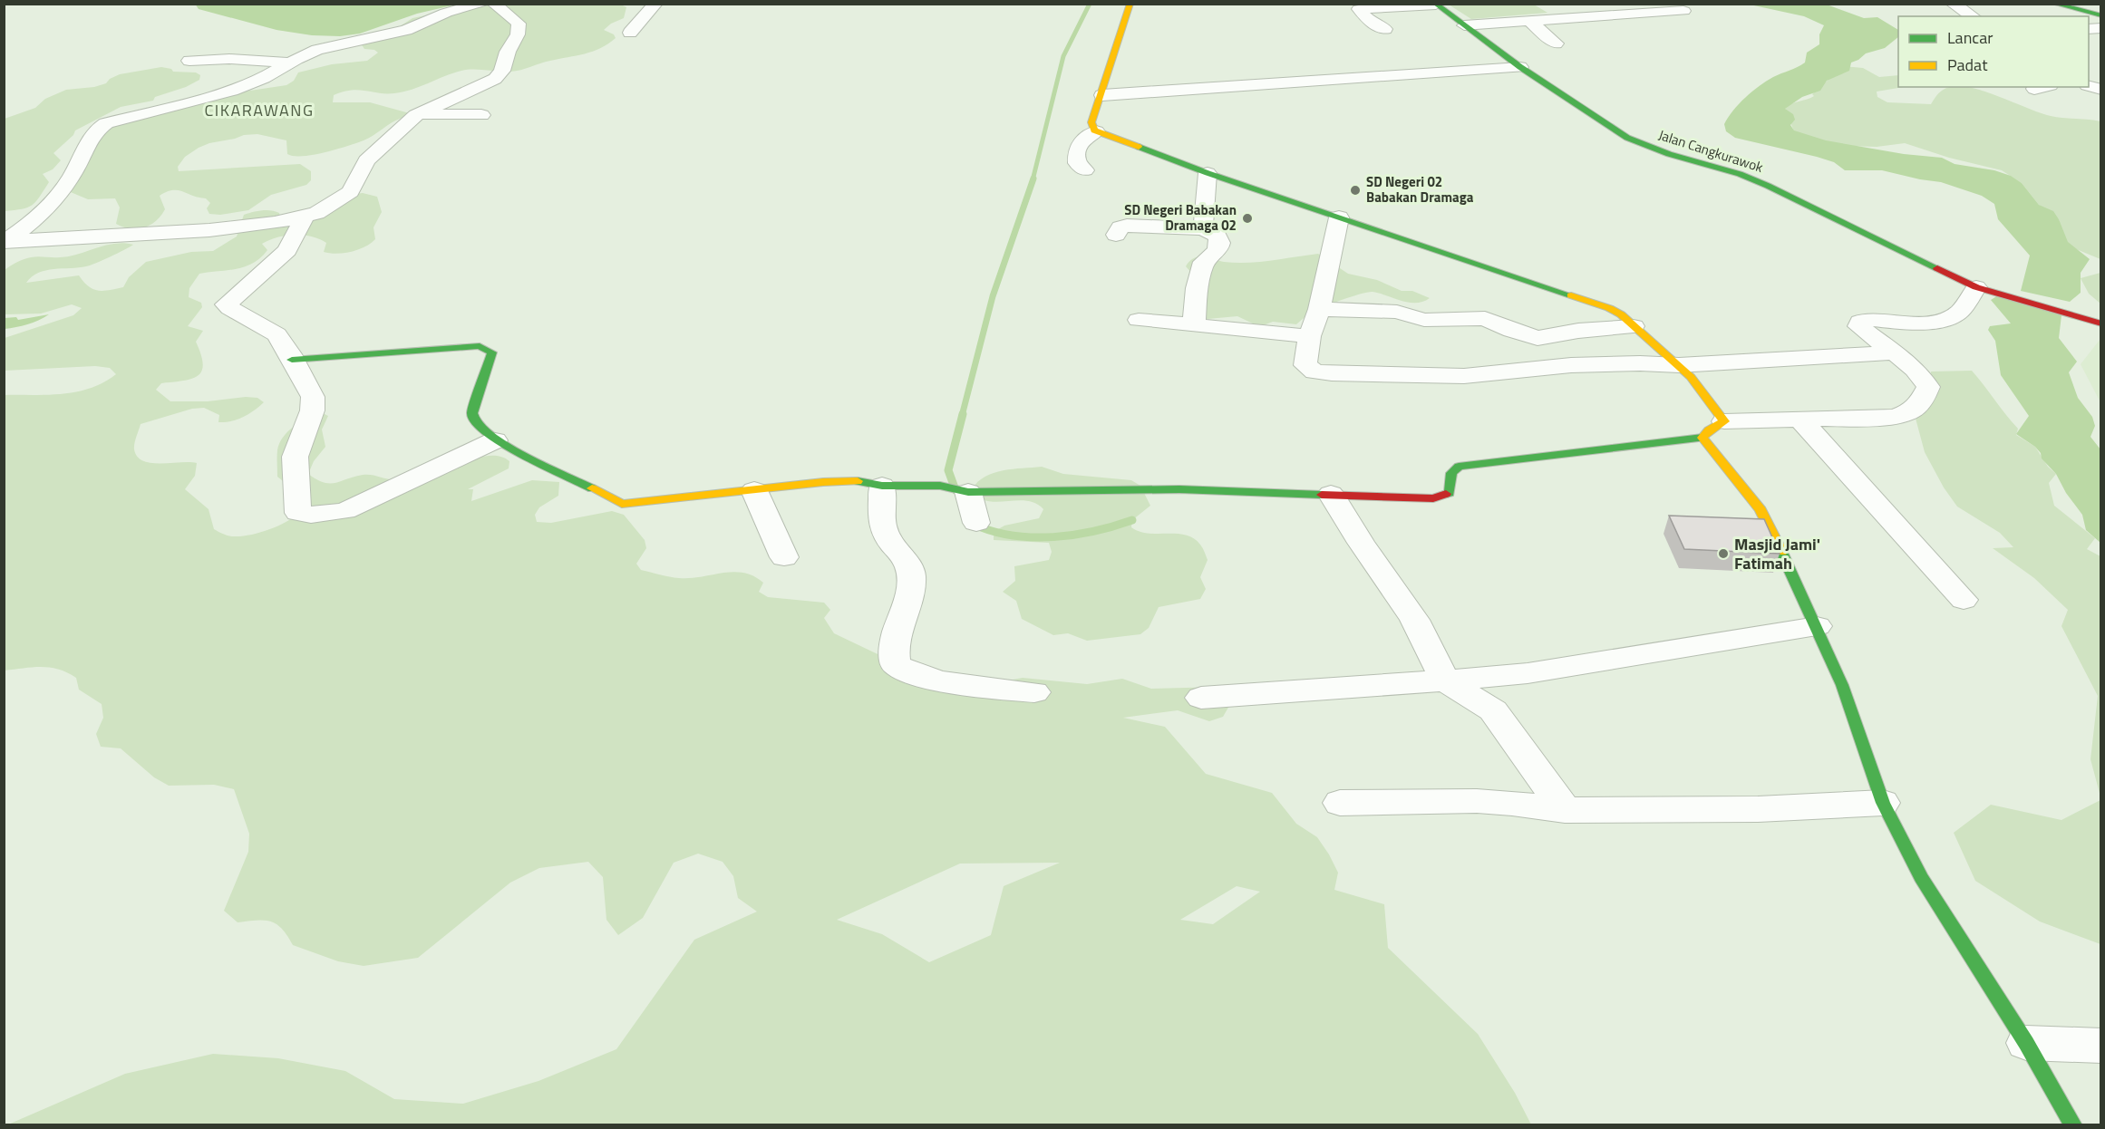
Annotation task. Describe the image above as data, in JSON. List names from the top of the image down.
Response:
{
  "streets": {
    "street": ["Jalan Cangkurawok"]
  },
  "districts": ["CIKARAWANG"],
  "places": ["SD Negeri 02 Babakan Dramaga", "SD Negeri Babakan Dramaga 02", "Masjid Jami' Fatimah"],
  "legend": ["Lancar", "Padat"]
}
